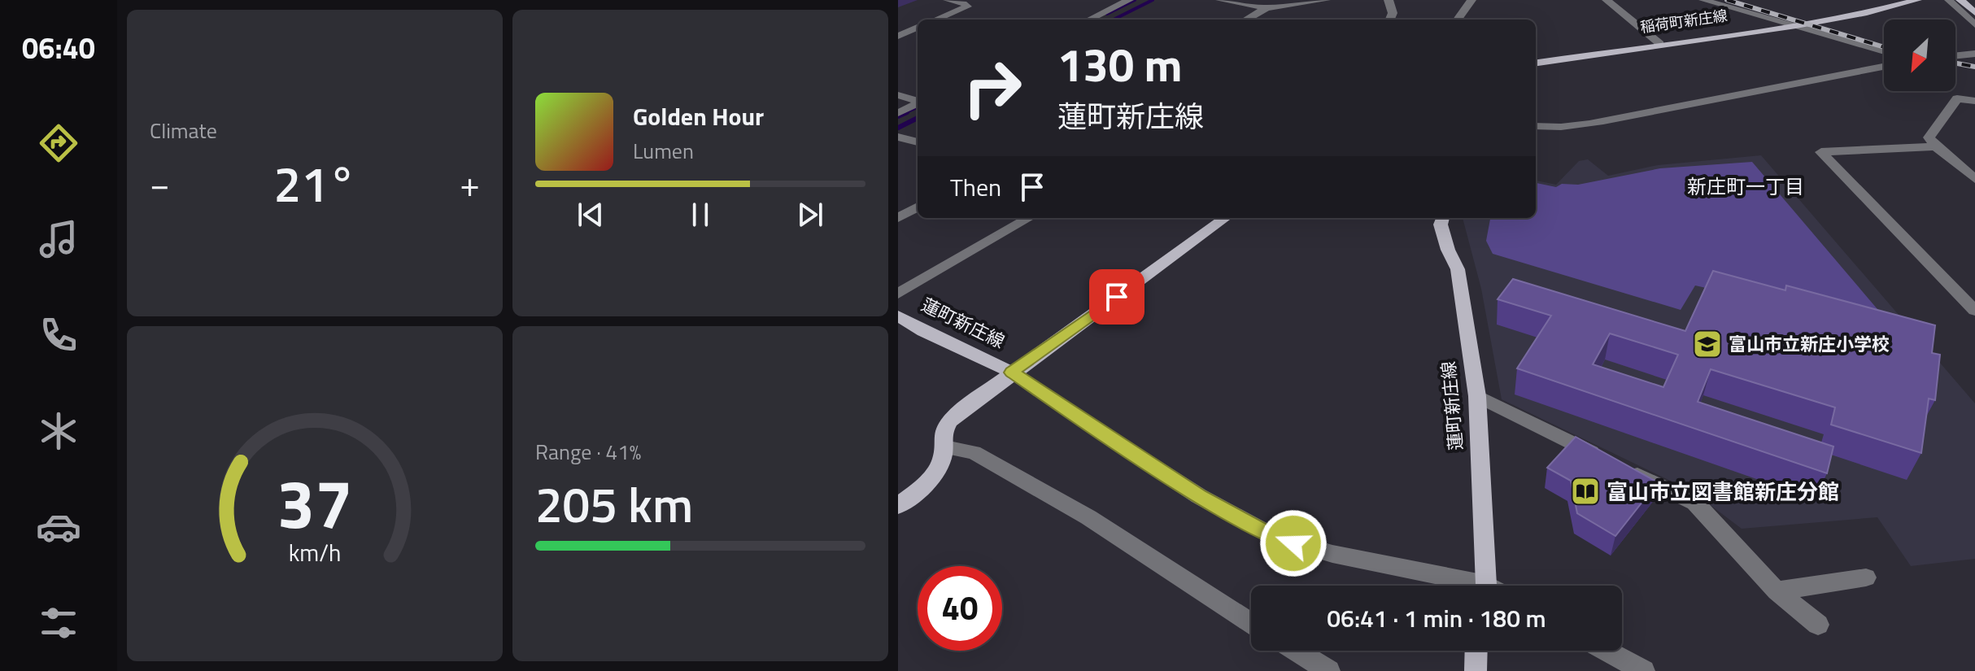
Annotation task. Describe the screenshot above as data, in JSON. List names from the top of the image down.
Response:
{
  "streets": {
    "main road": ["稲荷町新庄線", "蓮町新庄線"]
  },
  "districts": ["新庄町一丁目"],
  "places": {
    "school or university": ["富山市立新庄小学校"],
    "library": ["富山市立図書館新庄分館"]
  },
  "north": "bottom left",
  "page": {
    "tabs": "06:40",
    "tile": [
      "Climate",
      ["Range · 41%", "205 km"]
    ],
    "turn": ["130 m", "蓮町新庄線"],
    "song": ["Golden Hour", "Lumen"],
    "heat": ["−", "21°", "+"],
    "then": "Then",
    "limit": "40",
    "trip": "06:41 · 1 min · 180 m",
    "gauge": ["37", "km/h"]
  }
}
